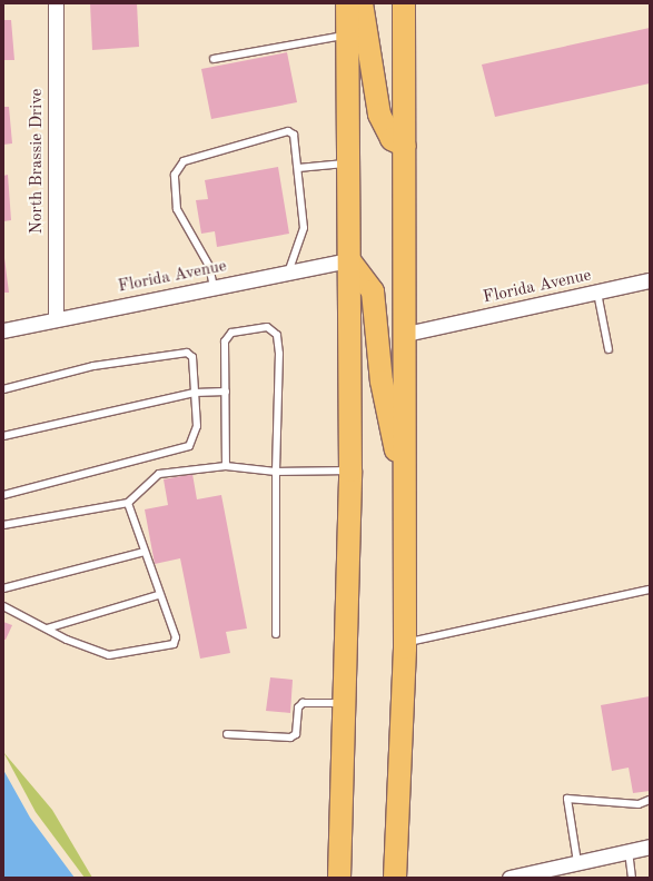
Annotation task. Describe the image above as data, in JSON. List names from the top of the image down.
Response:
{
  "streets": {
    "street": ["North Brassie Drive", "Florida Avenue"]
  },
  "crossings": [
    ["North Brassie Drive", "Florida Avenue"]
  ]
}
